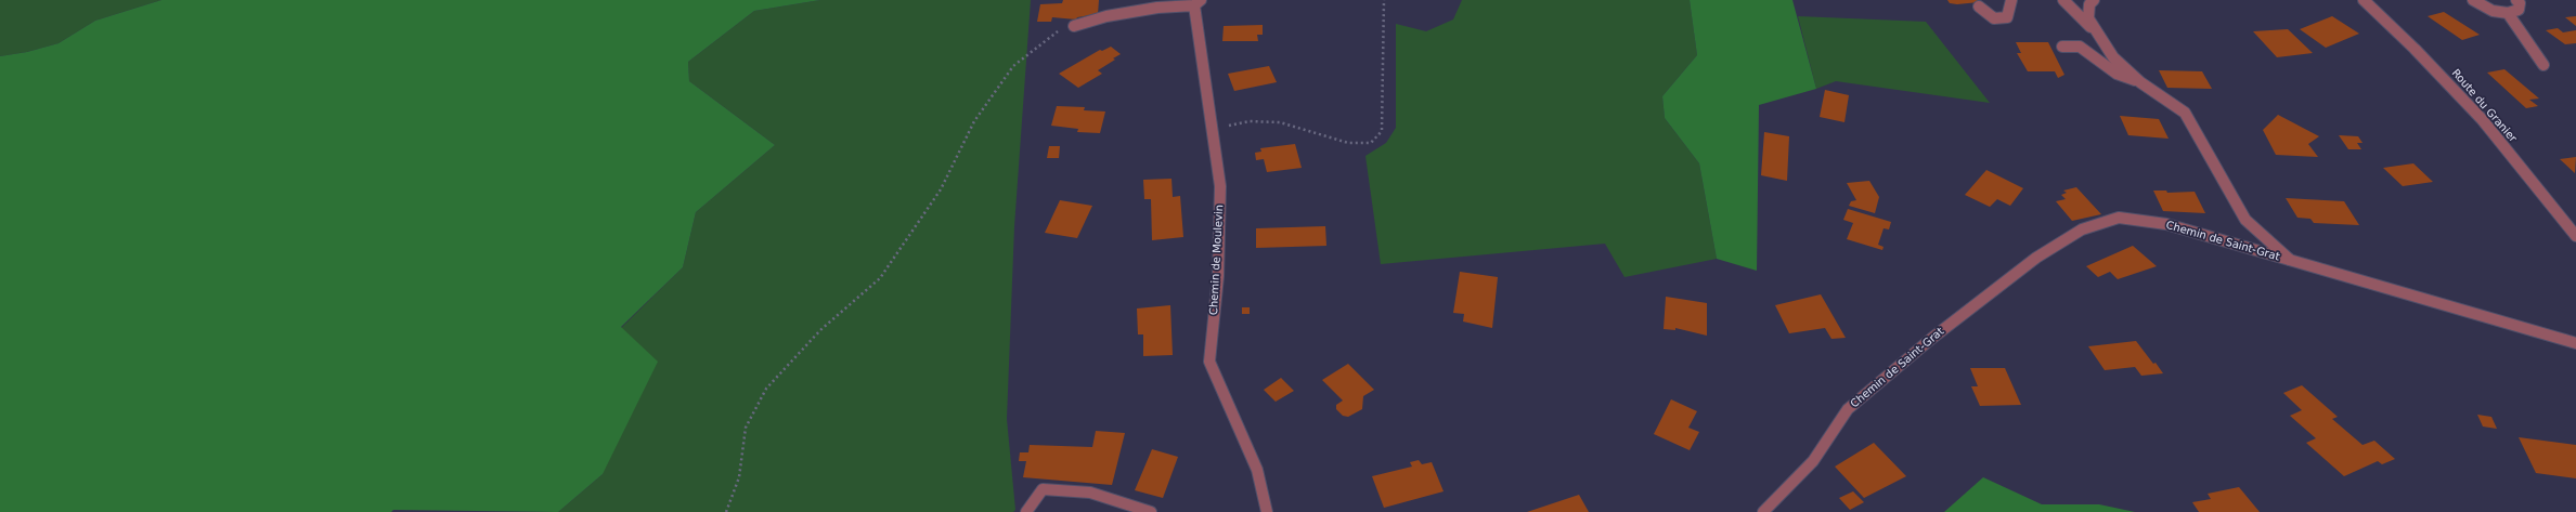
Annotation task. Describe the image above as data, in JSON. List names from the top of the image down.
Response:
{
  "streets": {
    "street": ["Route du Granier", "Chemin de Saint-Grat", "Chemin de Moulevin"]
  }
}
